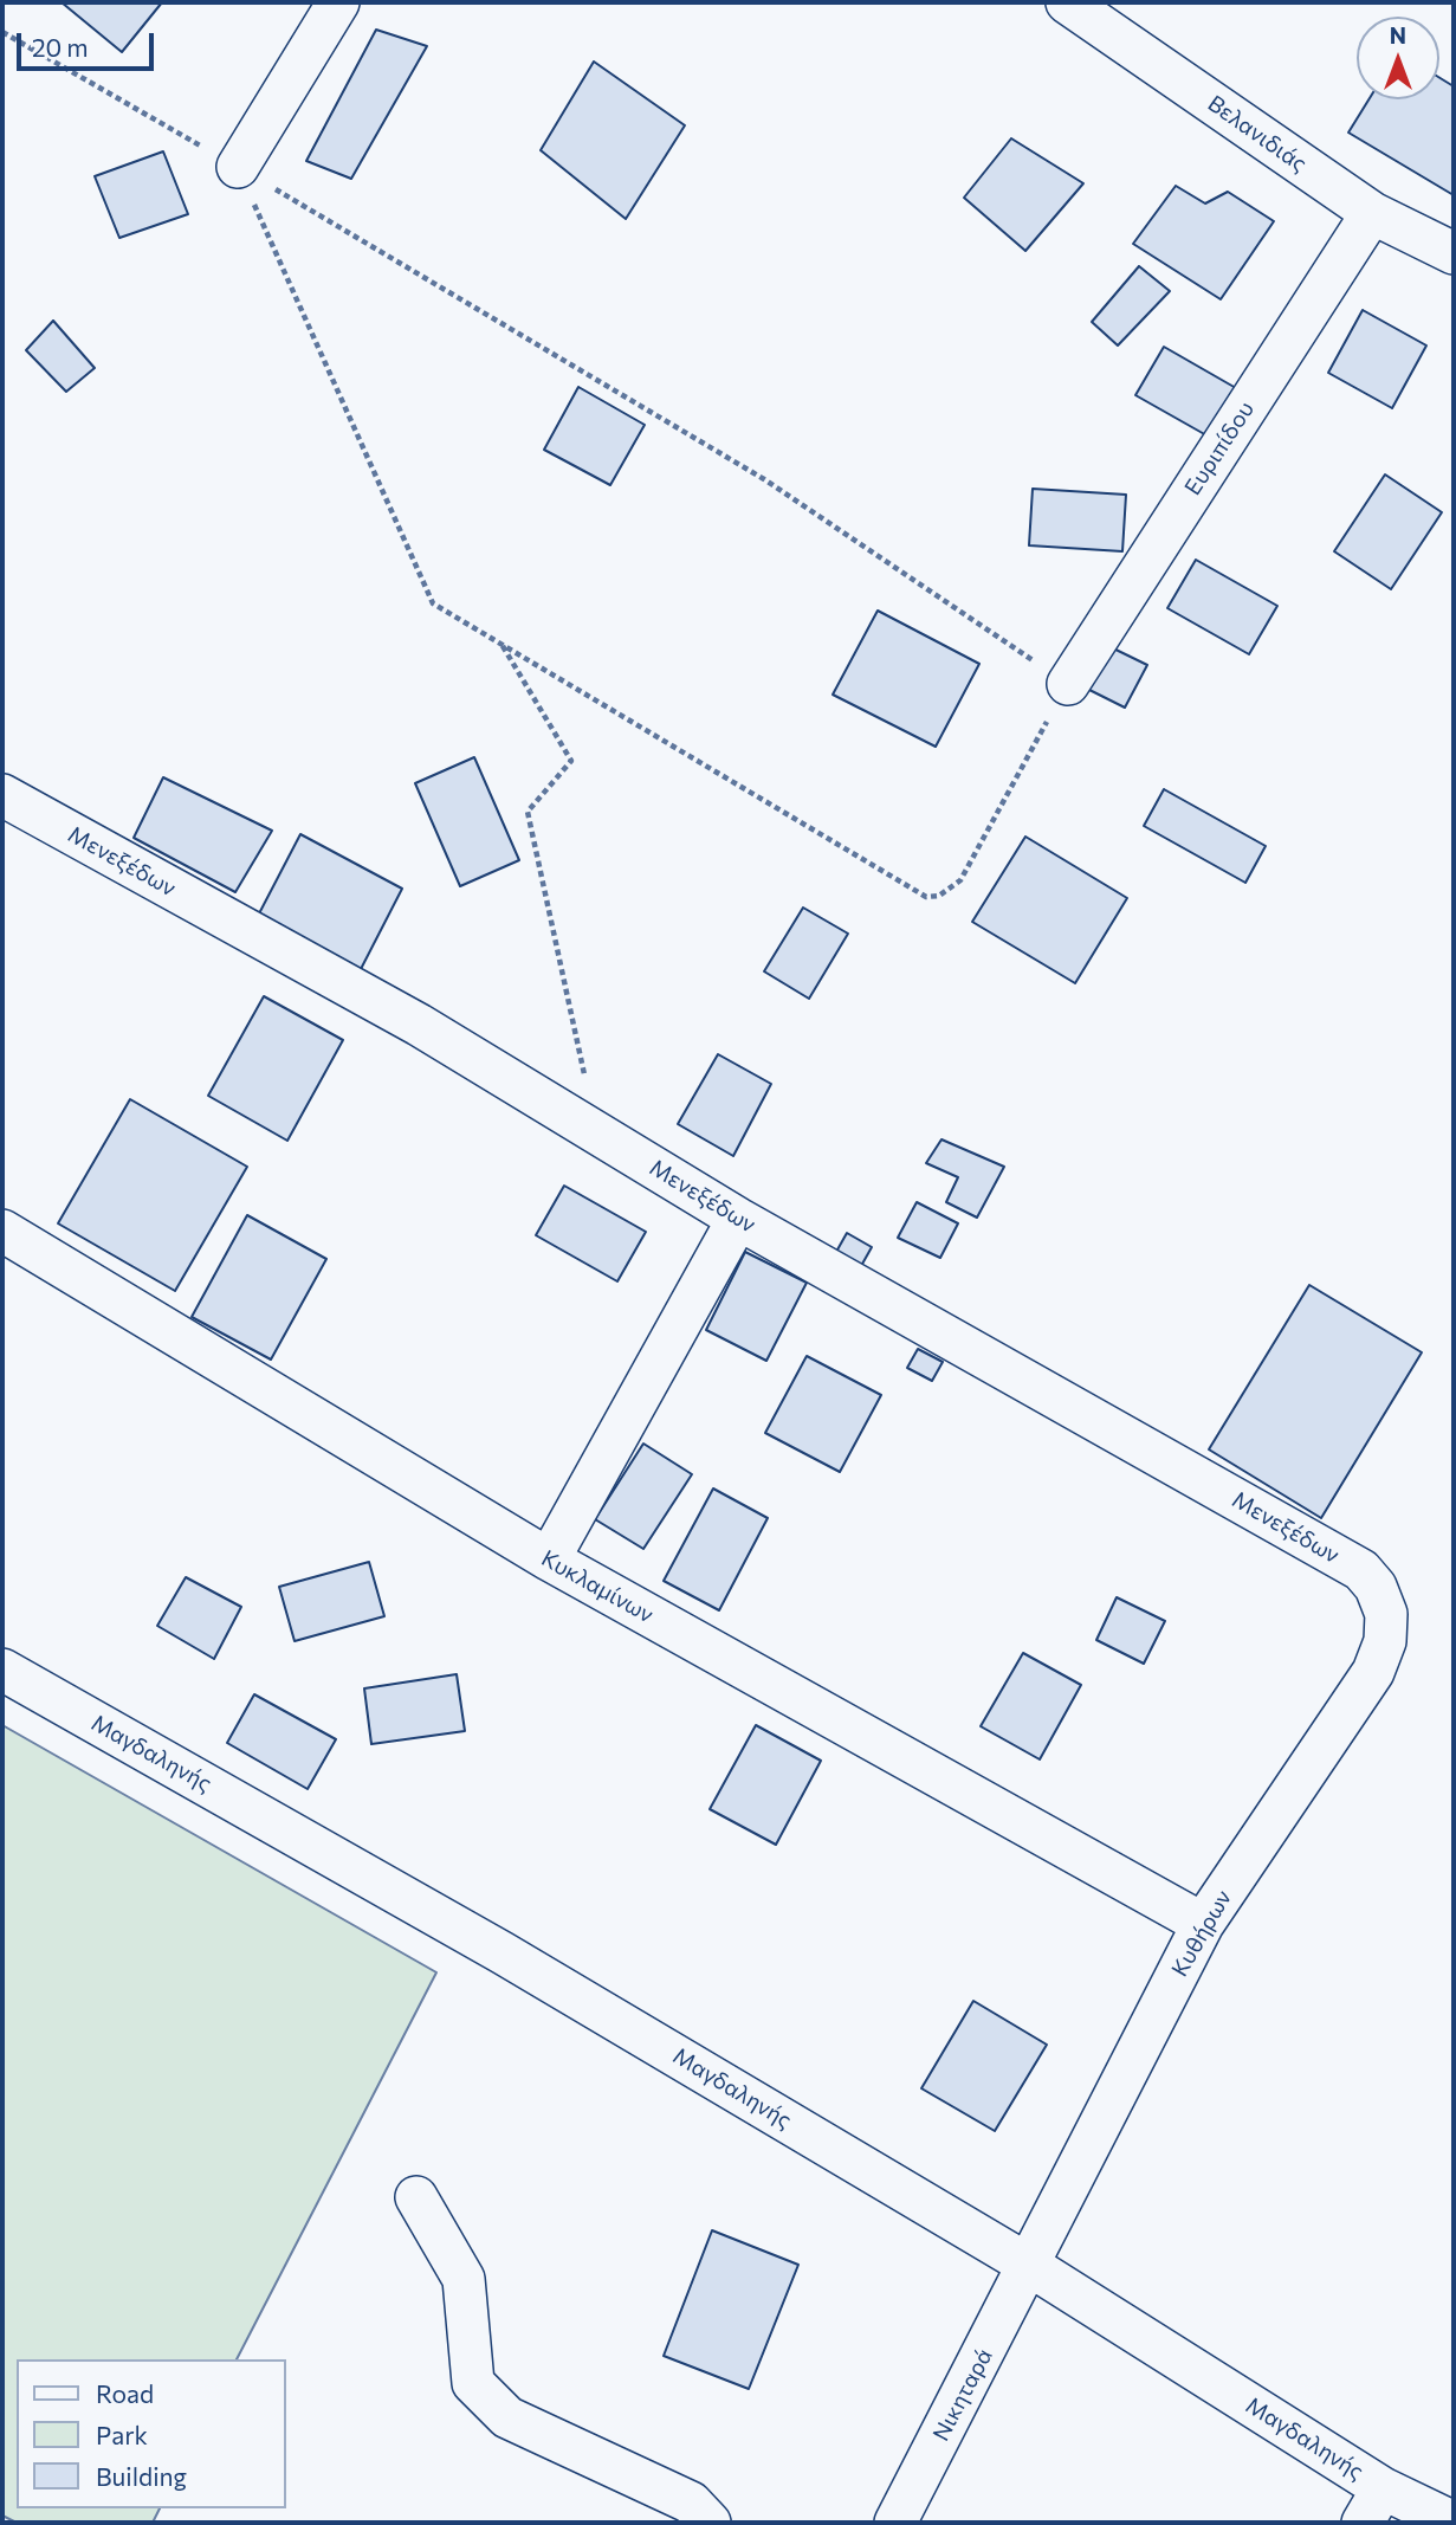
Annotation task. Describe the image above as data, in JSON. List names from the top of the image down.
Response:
{
  "streets": {
    "street": [
      "Βελανιδιάς",
      "Ευριπίδου",
      "Μενεξέδων",
      "Κυκλαμίνων",
      "Μαγδαληνής",
      "Κυθήρων",
      "Νικηταρά"
    ]
  },
  "crossings": [
    ["Βελανιδιάς", "Ευριπίδου"],
    ["Μενεξέδων", "Κυθήρων"],
    ["Κυκλαμίνων", "Κυθήρων"],
    ["Μαγδαληνής", "Κυθήρων"],
    ["Μαγδαληνής", "Νικηταρά"],
    ["Κυθήρων", "Νικηταρά"]
  ],
  "legend": ["Road", "Park", "Building"],
  "scale_bar": "20 m",
  "north": "top"
}
